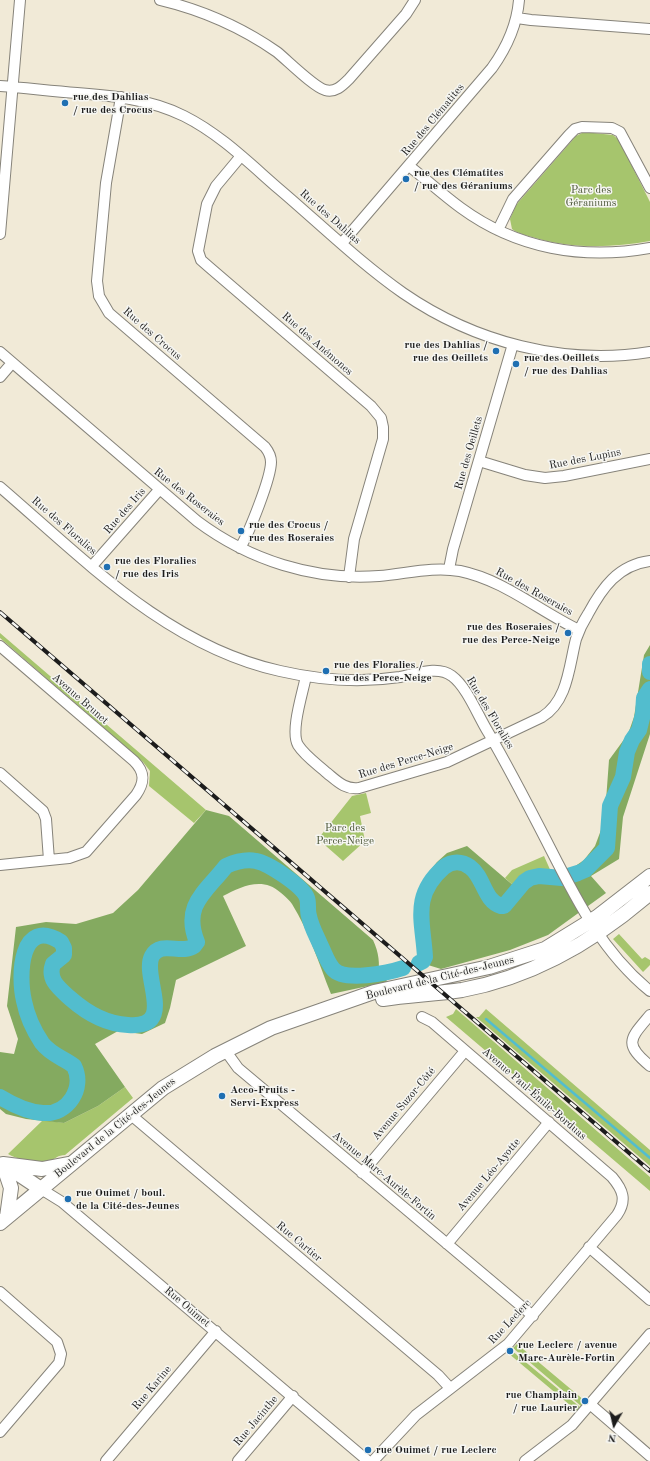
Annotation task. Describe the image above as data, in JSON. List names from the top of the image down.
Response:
{
  "streets": {
    "main road": ["Boulevard de la Cité-des-Jeunes", "Rue Ouimet"],
    "street": [
      "Rue des Clématites",
      "Rue des Dahlias",
      "Rue des Crocus",
      "Rue des Anémones",
      "Rue des Oeillets",
      "Rue des Lupins",
      "Rue des Roseraies",
      "Rue des Iris",
      "Rue des Floralies",
      "Avenue Brunet",
      "Rue des Perce-Neige",
      "Avenue Paul-Émile-Borduas",
      "Avenue Suzor-Côté",
      "Avenue Léo-Ayotte",
      "Avenue Marc-Aurèle-Fortin",
      "Rue Cartier",
      "Rue Leclerc",
      "Rue Karine",
      "Rue Jacinthe"
    ]
  },
  "crossings": [
    ["Rue des Clématites", "Rue des Dahlias"],
    ["Rue des Dahlias", "Rue des Crocus"],
    ["Rue des Dahlias", "Rue des Anémones"],
    ["Rue des Dahlias", "Rue des Oeillets"],
    ["Rue des Crocus", "Rue des Roseraies"],
    ["Rue des Anémones", "Rue des Roseraies"],
    ["Rue des Oeillets", "Rue des Lupins"],
    ["Rue des Oeillets", "Rue des Roseraies"],
    ["Rue des Roseraies", "Rue des Iris"],
    ["Rue des Roseraies", "Rue des Perce-Neige"],
    ["Rue des Iris", "Rue des Floralies"],
    ["Rue des Floralies", "Rue des Perce-Neige"],
    ["Rue des Floralies", "Boulevard de la Cité-des-Jeunes"],
    ["Boulevard de la Cité-des-Jeunes", "Avenue Marc-Aurèle-Fortin"],
    ["Boulevard de la Cité-des-Jeunes", "Rue Cartier"],
    ["Boulevard de la Cité-des-Jeunes", "Rue Ouimet"],
    ["Avenue Paul-Émile-Borduas", "Avenue Suzor-Côté"],
    ["Avenue Paul-Émile-Borduas", "Avenue Léo-Ayotte"],
    ["Avenue Paul-Émile-Borduas", "Rue Leclerc"],
    ["Avenue Suzor-Côté", "Avenue Marc-Aurèle-Fortin"],
    ["Avenue Léo-Ayotte", "Avenue Marc-Aurèle-Fortin"],
    ["Avenue Marc-Aurèle-Fortin", "Rue Leclerc"],
    ["Rue Cartier", "Rue Leclerc"],
    ["Rue Ouimet", "Rue Karine"],
    ["Rue Ouimet", "Rue Jacinthe"]
  ],
  "parks": ["Parc des Géraniums", "Parc des Perce-Neige"],
  "places": [
    "rue des Dahlias / rue des Crocus",
    "rue des Clématites / rue des Géraniums",
    "rue des Dahlias / rue des Oeillets",
    "rue des Oeillets / rue des Dahlias",
    "rue des Crocus / rue des Roseraies",
    "rue des Floralies / rue des Iris",
    "rue des Roseraies / rue des Perce-Neige",
    "rue des Floralies / rue des Perce-Neige",
    "Acco-Fruits - Servi-Express",
    "rue Ouimet / boul. de la Cité-des-Jeunes",
    "rue Leclerc / avenue Marc-Aurèle-Fortin",
    "rue Champlain / rue Laurier",
    "rue Ouimet / rue Leclerc"
  ],
  "north": "bottom"
}
